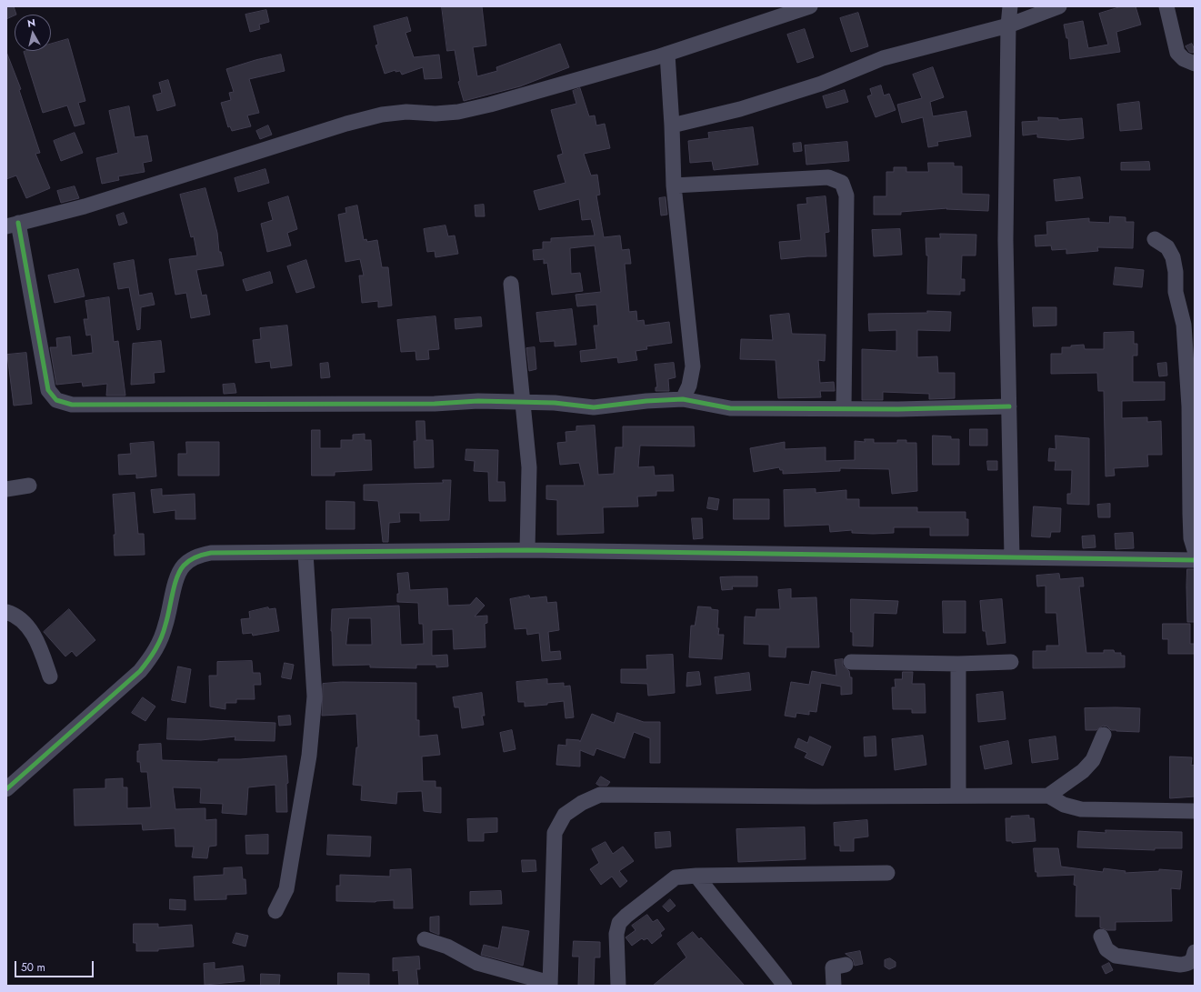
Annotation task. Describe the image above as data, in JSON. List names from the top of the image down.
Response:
{
  "scale_bar": "50 m",
  "north": "top"
}
